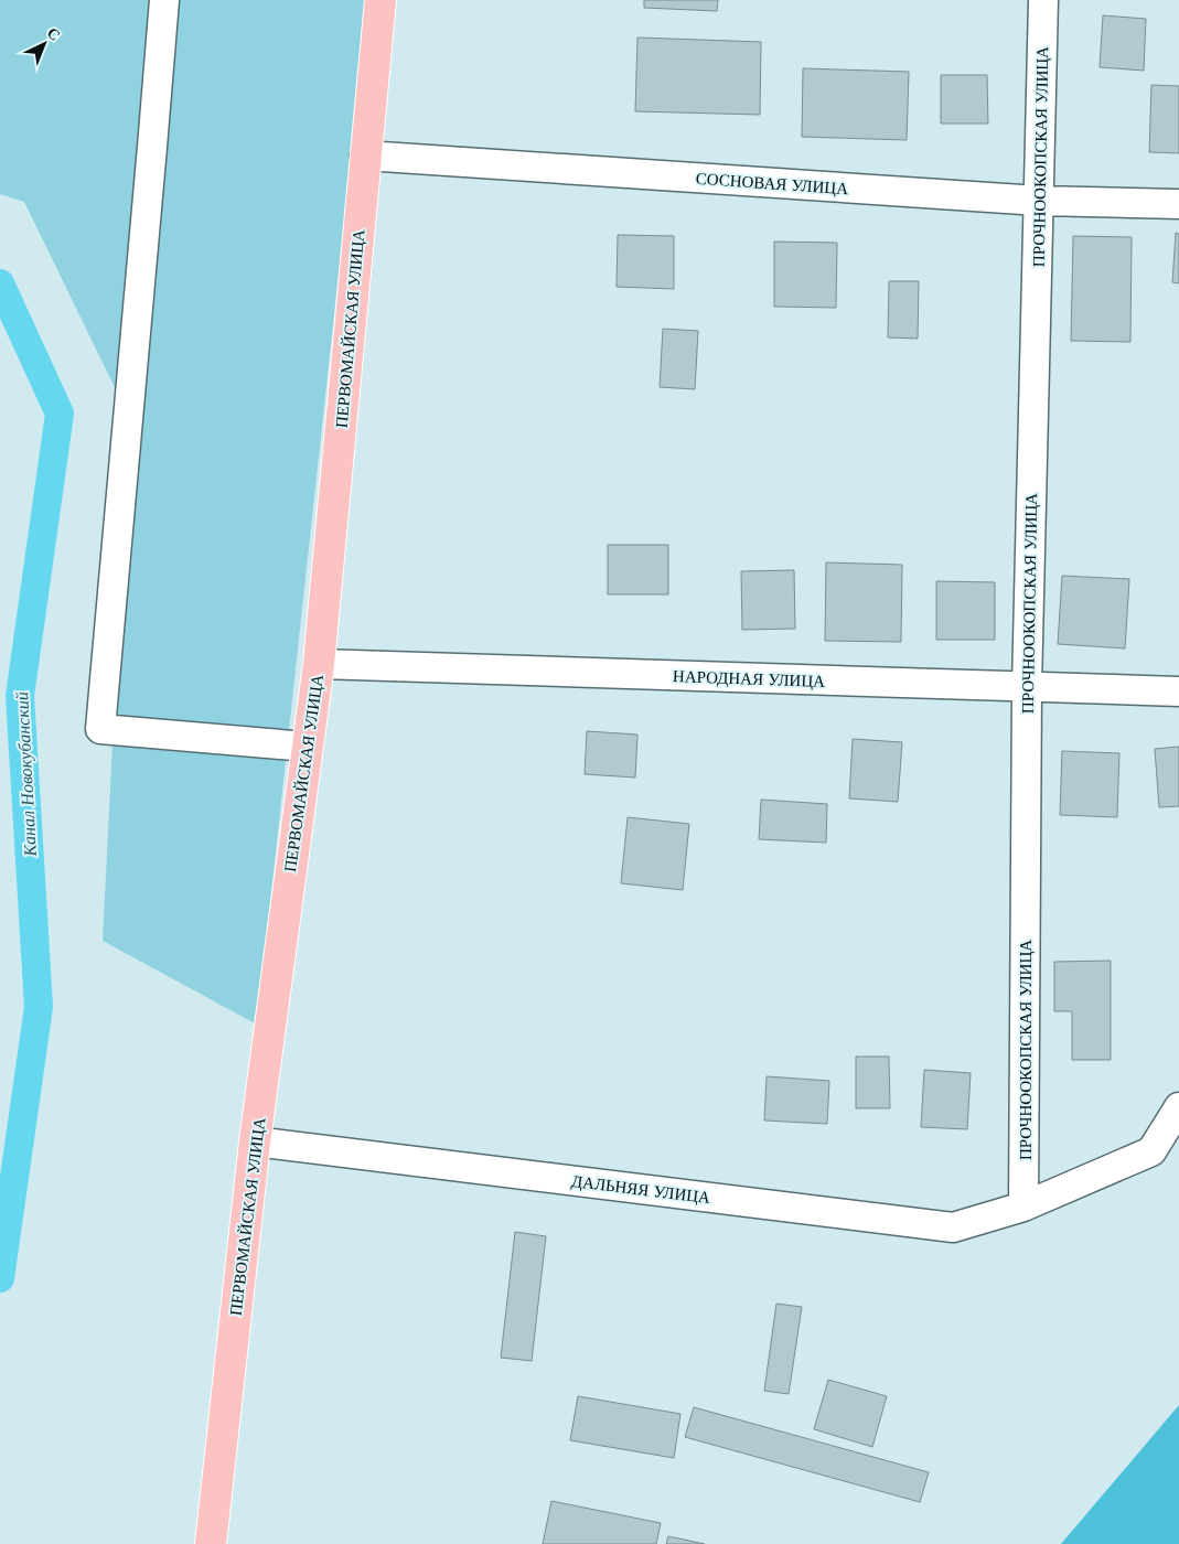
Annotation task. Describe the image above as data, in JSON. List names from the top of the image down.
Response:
{
  "streets": {
    "main road": ["ПЕРВОМАЙСКАЯ УЛИЦА"],
    "street": [
      "ПРОЧНООКОПСКАЯ УЛИЦА",
      "СОСНОВАЯ УЛИЦА",
      "НАРОДНАЯ УЛИЦА",
      "ДАЛЬНЯЯ УЛИЦА"
    ]
  },
  "crossings": [
    ["ПРОЧНООКОПСКАЯ УЛИЦА", "СОСНОВАЯ УЛИЦА"],
    ["ПРОЧНООКОПСКАЯ УЛИЦА", "НАРОДНАЯ УЛИЦА"],
    ["ПРОЧНООКОПСКАЯ УЛИЦА", "ДАЛЬНЯЯ УЛИЦА"],
    ["СОСНОВАЯ УЛИЦА", "ПЕРВОМАЙСКАЯ УЛИЦА"],
    ["ПЕРВОМАЙСКАЯ УЛИЦА", "НАРОДНАЯ УЛИЦА"],
    ["ПЕРВОМАЙСКАЯ УЛИЦА", "ДАЛЬНЯЯ УЛИЦА"]
  ],
  "water": ["Канал Новокубанский"],
  "north": "top right"
}
